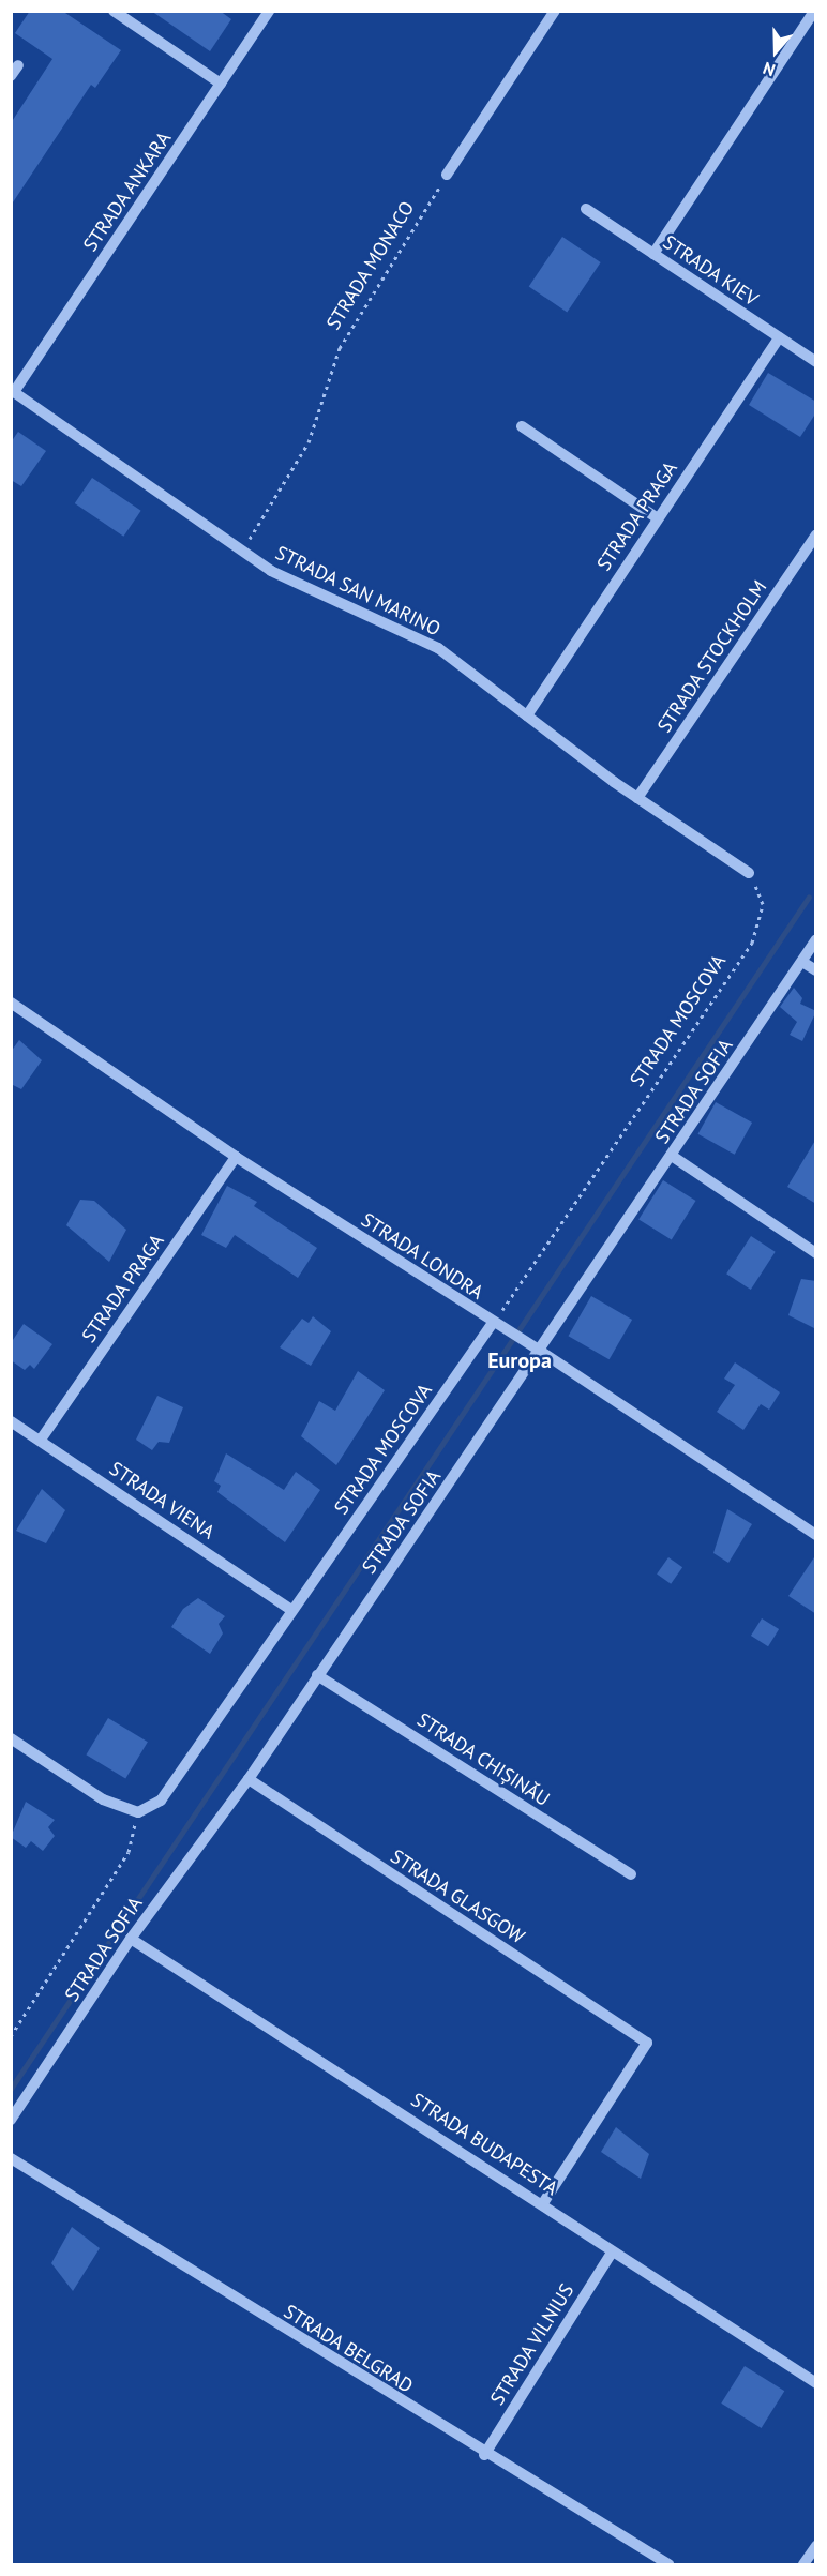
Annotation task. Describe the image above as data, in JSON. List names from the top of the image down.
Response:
{
  "streets": {
    "street": [
      "STRADA ANKARA",
      "STRADA KIEV",
      "STRADA PRAGA",
      "STRADA SAN MARINO",
      "STRADA STOCKHOLM",
      "STRADA MOSCOVA",
      "STRADA SOFIA",
      "STRADA LONDRA",
      "STRADA VIENA",
      "STRADA CHIȘINĂU",
      "STRADA GLASGOW",
      "STRADA BUDAPESTA",
      "STRADA VILNIUS",
      "STRADA BELGRAD"
    ],
    "path": ["STRADA MONACO"]
  },
  "crossings": [
    ["STRADA ANKARA", "STRADA SAN MARINO"],
    ["STRADA MONACO", "STRADA SAN MARINO"],
    ["STRADA KIEV", "STRADA PRAGA"],
    ["STRADA PRAGA", "STRADA SAN MARINO"],
    ["STRADA PRAGA", "STRADA LONDRA"],
    ["STRADA PRAGA", "STRADA VIENA"],
    ["STRADA SAN MARINO", "STRADA STOCKHOLM"],
    ["STRADA SAN MARINO", "STRADA MOSCOVA"],
    ["STRADA MOSCOVA", "STRADA LONDRA"],
    ["STRADA MOSCOVA", "STRADA VIENA"],
    ["STRADA SOFIA", "STRADA LONDRA"],
    ["STRADA SOFIA", "STRADA CHIȘINĂU"],
    ["STRADA SOFIA", "STRADA GLASGOW"],
    ["STRADA SOFIA", "STRADA BUDAPESTA"],
    ["STRADA GLASGOW", "STRADA BUDAPESTA"],
    ["STRADA BUDAPESTA", "STRADA VILNIUS"],
    ["STRADA VILNIUS", "STRADA BELGRAD"]
  ],
  "districts": ["Europa"],
  "north": "bottom"
}
